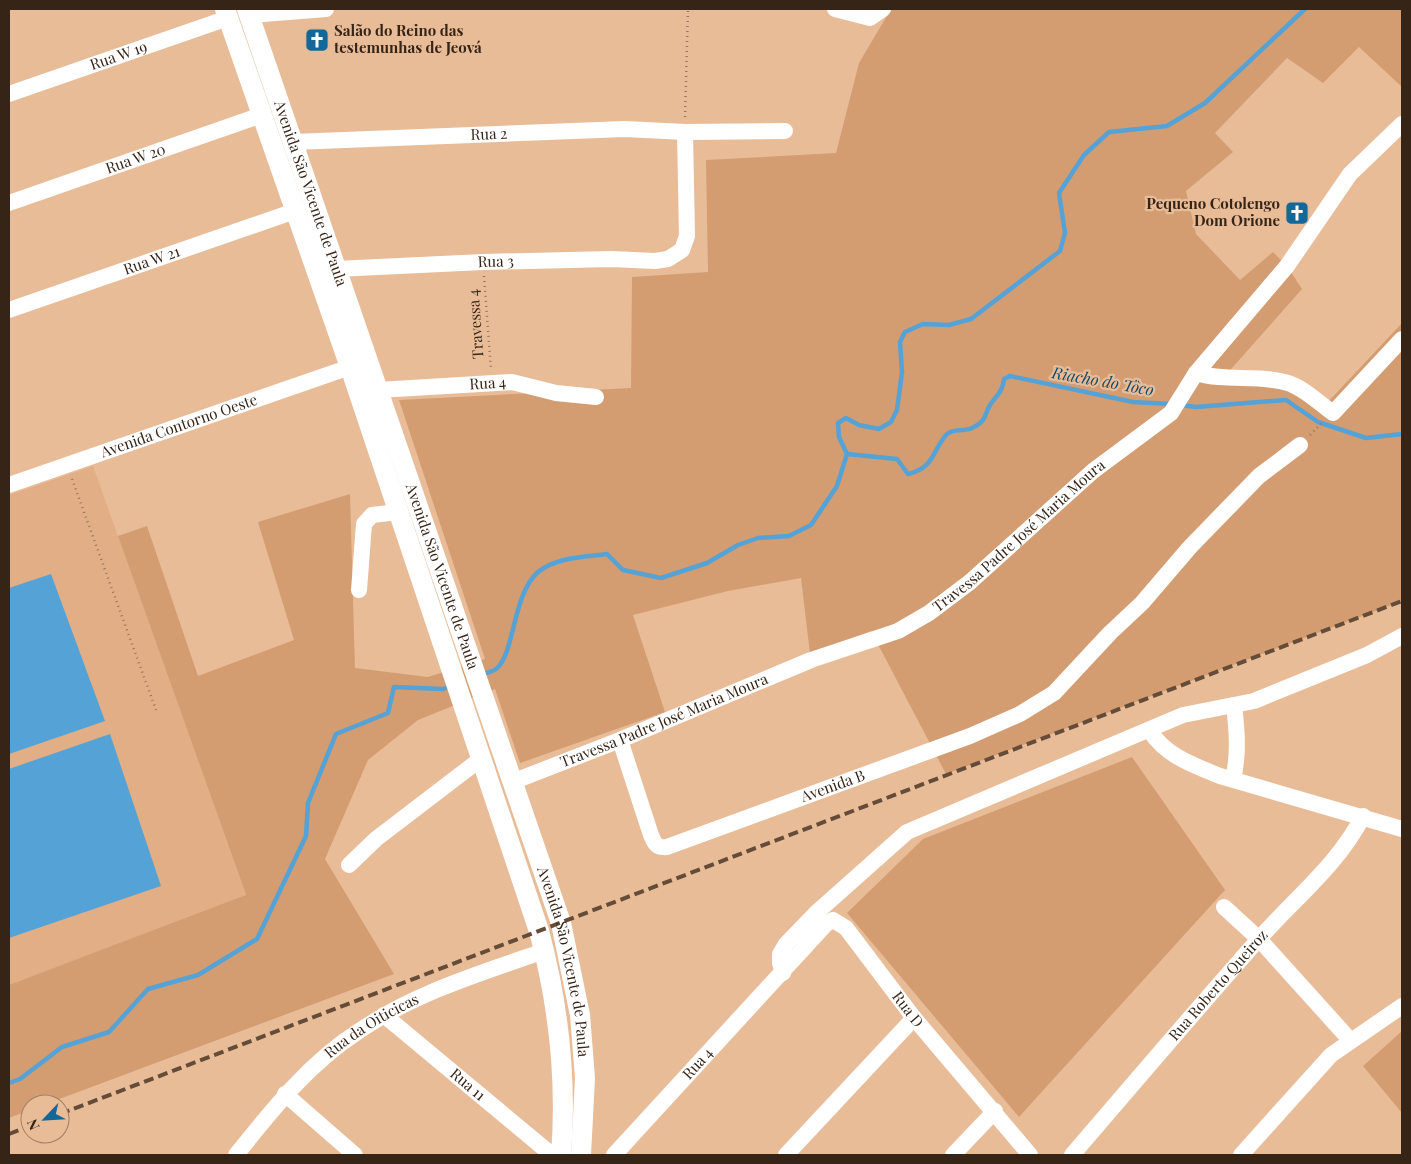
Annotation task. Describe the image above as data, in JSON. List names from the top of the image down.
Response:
{
  "streets": {
    "main road": ["Avenida São Vicente de Paula"],
    "street": [
      "Rua W 19",
      "Rua 2",
      "Rua W 20",
      "Rua W 21",
      "Rua 3",
      "Rua 4",
      "Avenida Contorno Oeste",
      "Travessa Padre José Maria Moura",
      "Avenida B",
      "Rua Roberto Queiroz",
      "Rua D",
      "Rua da Oiticicas",
      "Rua 11"
    ],
    "path": ["Travessa 4"]
  },
  "crossings": [
    ["Rua W 19", "Avenida São Vicente de Paula"],
    ["Rua 2", "Avenida São Vicente de Paula"],
    ["Rua 2", "Rua 3"],
    ["Rua W 20", "Avenida São Vicente de Paula"],
    ["Avenida São Vicente de Paula", "Rua W 21"],
    ["Avenida São Vicente de Paula", "Rua 3"],
    ["Avenida São Vicente de Paula", "Rua 4"],
    ["Avenida São Vicente de Paula", "Avenida Contorno Oeste"],
    ["Avenida São Vicente de Paula", "Travessa Padre José Maria Moura"],
    ["Avenida São Vicente de Paula", "Rua da Oiticicas"],
    ["Rua 3", "Travessa 4"],
    ["Travessa 4", "Rua 4"],
    ["Rua 4", "Rua D"],
    ["Travessa Padre José Maria Moura", "Avenida B"],
    ["Rua da Oiticicas", "Rua 11"]
  ],
  "water": ["Riacho do Tôco"],
  "places": {
    "church": ["Salão do Reino das testemunhas de Jeová", "Pequeno Cotolengo Dom Orione"]
  },
  "north": "bottom left"
}
